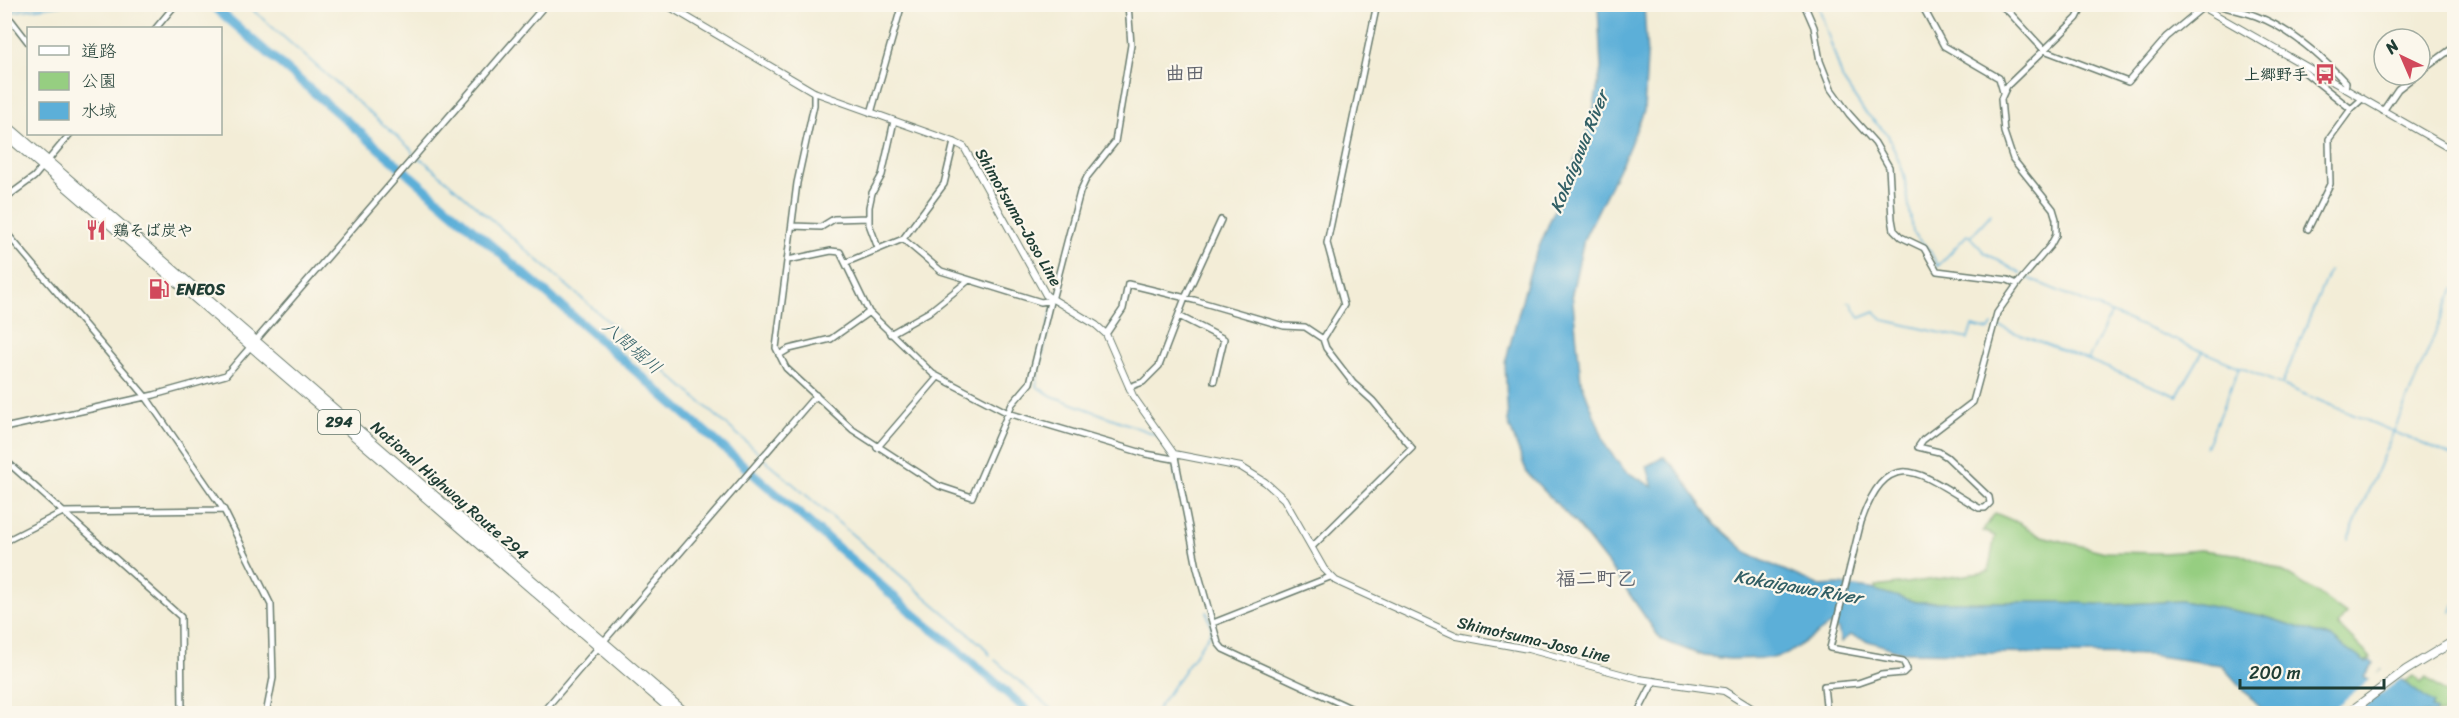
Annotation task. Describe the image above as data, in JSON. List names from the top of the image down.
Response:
{
  "streets": {
    "highway": ["294", "National Highway Route 294"],
    "main road": ["Shimotsuma-Joso Line"]
  },
  "districts": ["曲田", "福二町乙"],
  "water": ["Kokaigawa River", "八間堀川"],
  "places": {
    "bus stop": ["上郷野手"],
    "restaurant": ["鶏そば炭や"],
    "fuel station": ["ENEOS"]
  },
  "legend": ["道路", "公園", "水域"],
  "scale_bar": "200 m",
  "north": "top left"
}
